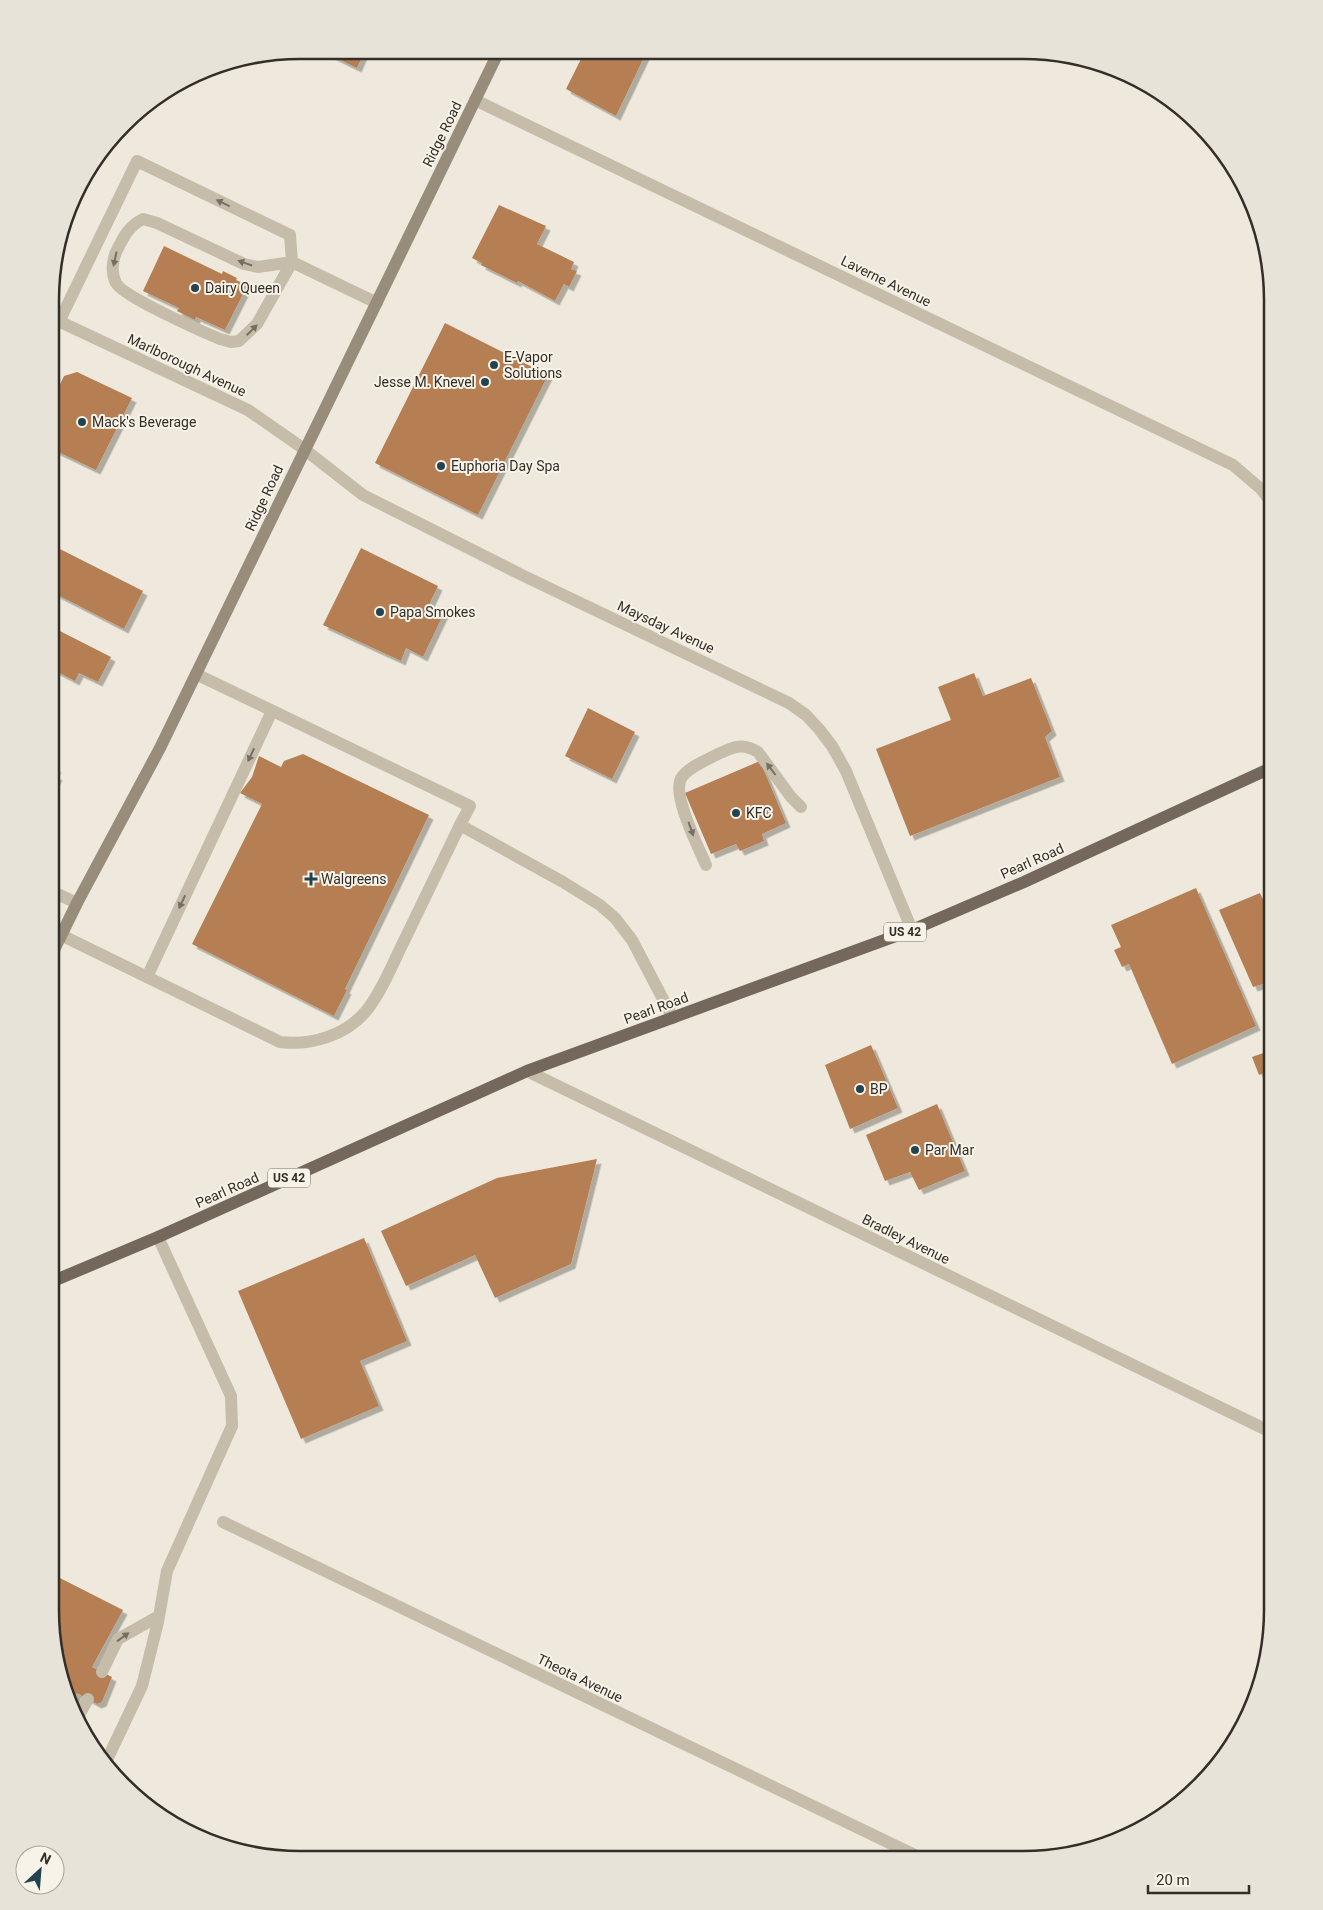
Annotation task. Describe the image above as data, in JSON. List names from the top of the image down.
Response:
{
  "streets": {
    "main road": ["Ridge Road", "Pearl Road", "US 42"],
    "street": [
      "Laverne Avenue",
      "Marlborough Avenue",
      "Maysday Avenue",
      "Bradley Avenue",
      "Theota Avenue"
    ]
  },
  "crossings": [
    ["Ridge Road", "Laverne Avenue"],
    ["Ridge Road", "Marlborough Avenue"],
    ["Ridge Road", "Maysday Avenue"],
    ["Marlborough Avenue", "Maysday Avenue"],
    ["Maysday Avenue", "Pearl Road"],
    ["Pearl Road", "Bradley Avenue"]
  ],
  "places": {
    "other": [
      "Dairy Queen",
      "E-Vapor Solutions",
      "Jesse M. Knevel",
      "Mack's Beverage",
      "Euphoria Day Spa",
      "Papa Smokes",
      "KFC",
      "BP",
      "Par Mar"
    ],
    "health": ["Walgreens"]
  },
  "scale_bar": "20 m",
  "north": "top right"
}
